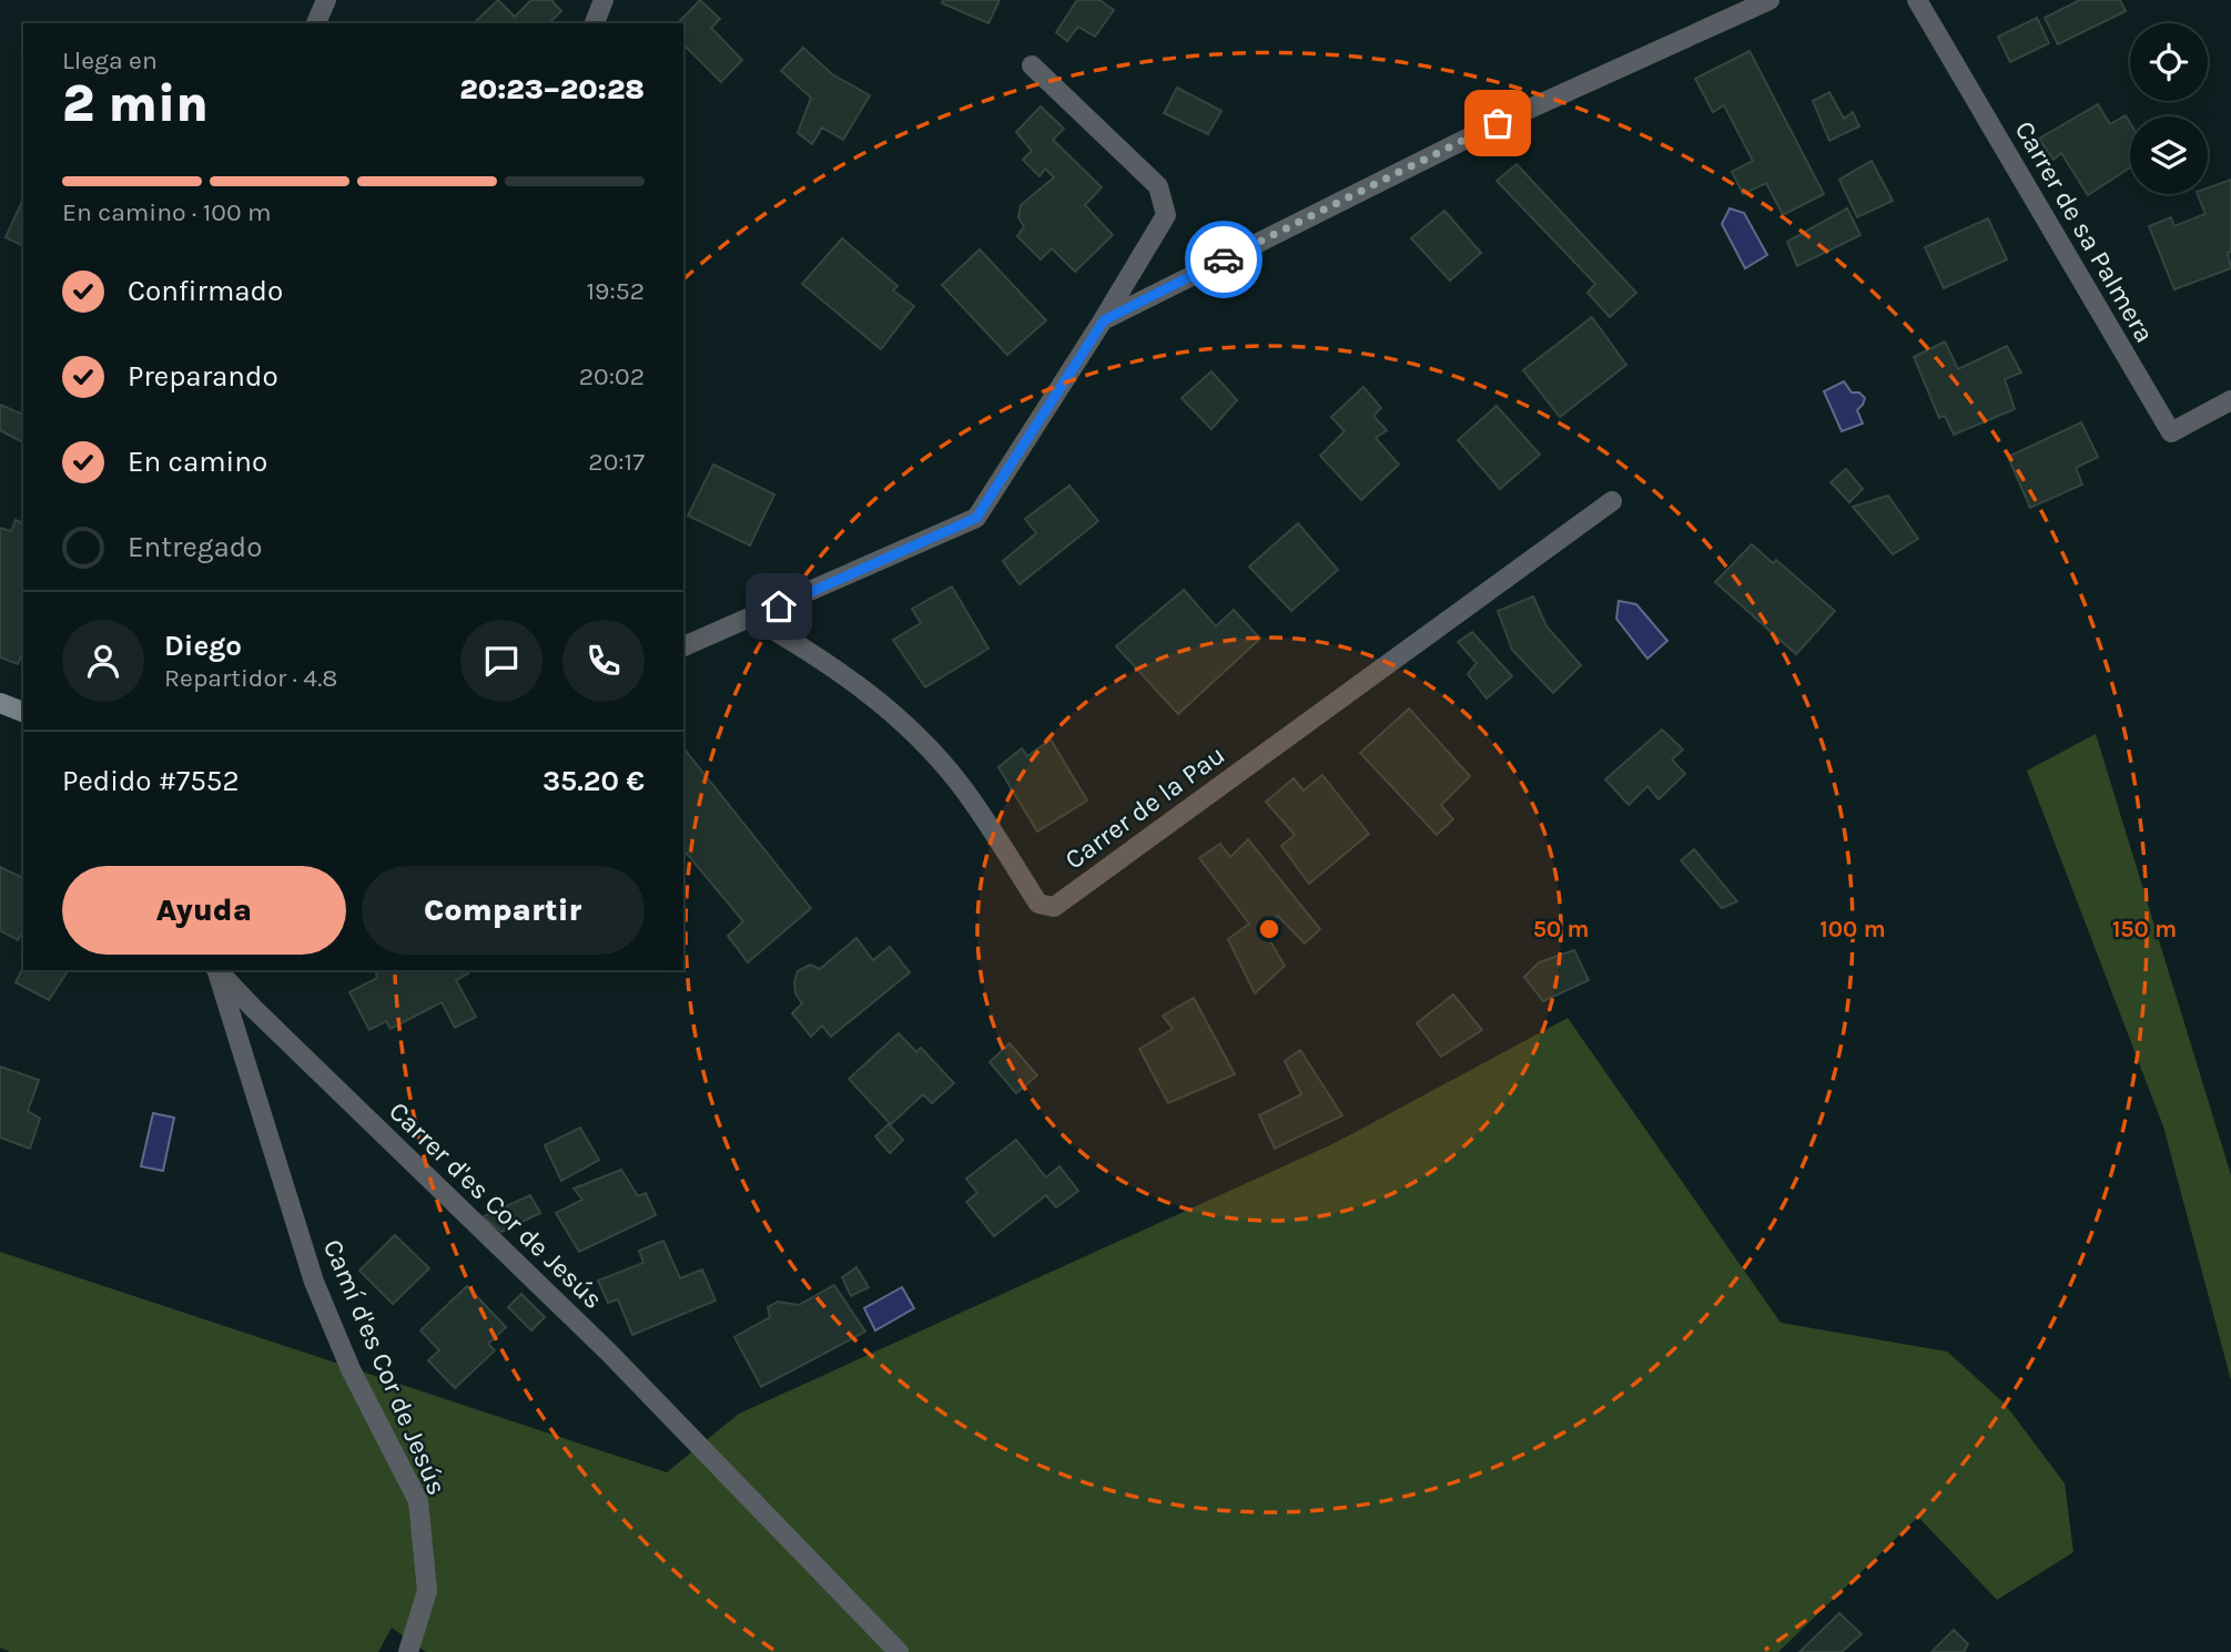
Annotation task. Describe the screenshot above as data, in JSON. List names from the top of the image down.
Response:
{
  "streets": {
    "street": [
      "Carrer de sa Palmera",
      "Carrer de la Pau",
      "Carrer d'es Cor de Jesús",
      "Camí d'es Cor de Jesús"
    ]
  },
  "crossings": [
    ["Carrer d'es Cor de Jesús", "Camí d'es Cor de Jesús"]
  ],
  "page": {
    "heading": ["2 min", "Llega en", "20:23–20:28"],
    "panel": [
      "Diego",
      "Repartidor · 4.8",
      "Pedido #7552",
      "35.20 €"
    ],
    "bar": "En camino · 100 m",
    "list": [
      ["Confirmado", "19:52"],
      ["Preparando", "20:02"],
      ["En camino", "20:17"],
      "Entregado"
    ],
    "buttons": ["Ayuda", "Compartir"]
  },
  "rings": ["50 m", "100 m", "150 m"]
}
